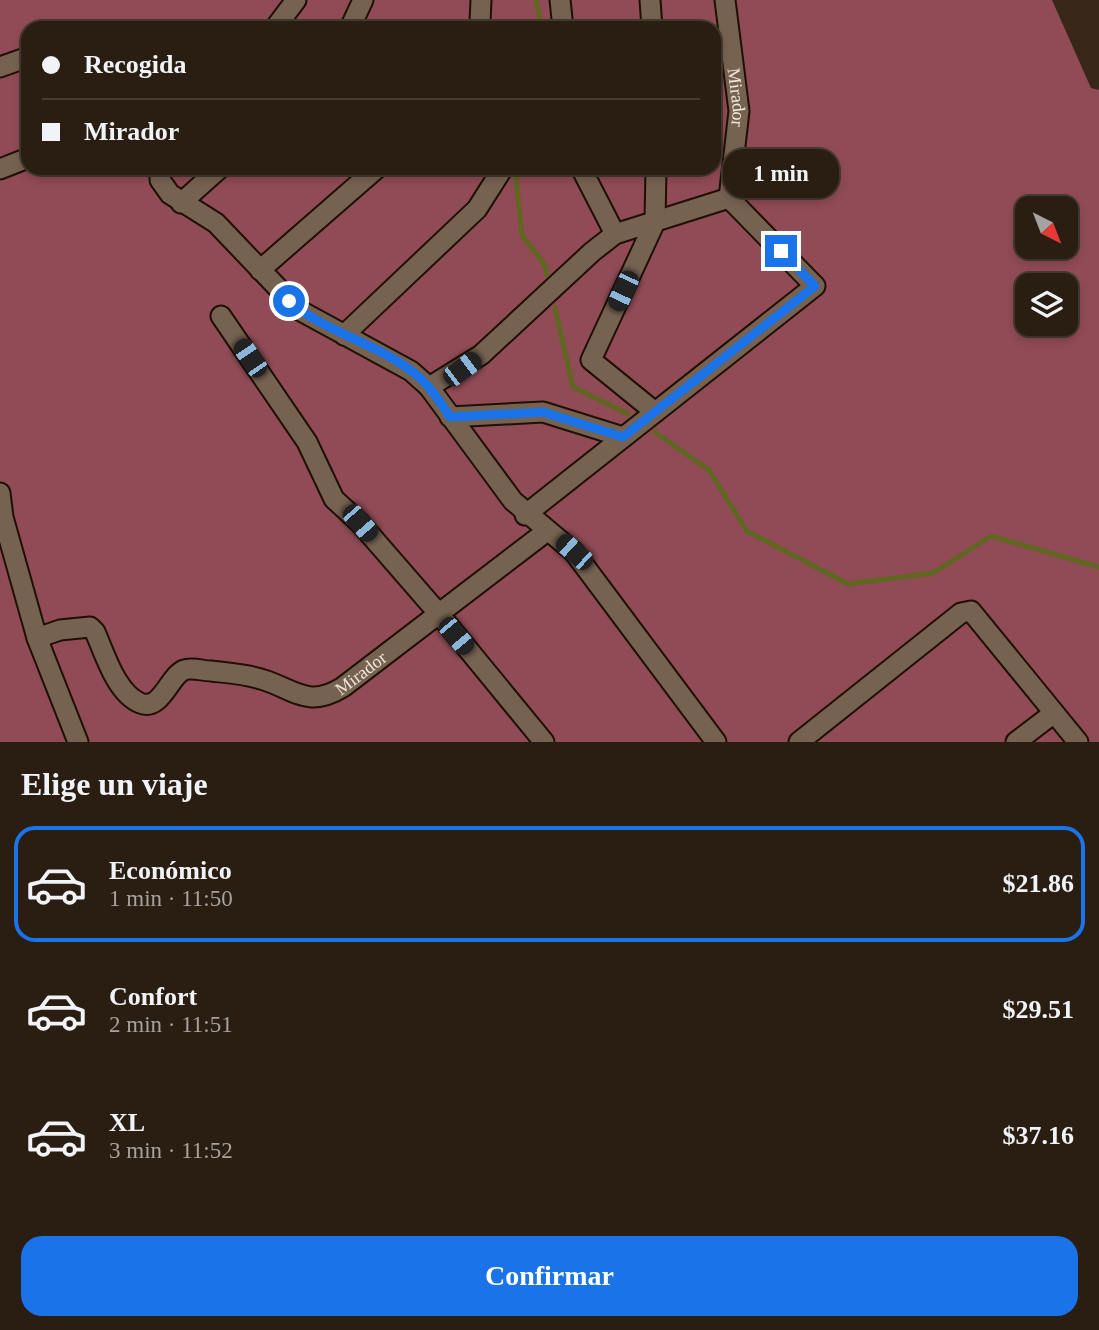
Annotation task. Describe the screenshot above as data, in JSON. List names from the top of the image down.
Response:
{
  "streets": {
    "street": ["Mirador"]
  },
  "north": "bottom right",
  "page": {
    "banner": ["Recogida", "Mirador"],
    "bubble": "1 min",
    "heading": "Elige un viaje",
    "list": [
      {
        "name": "Económico",
        "note": "1 min · 11:50",
        "value": "$21.86"
      },
      {
        "name": "Confort",
        "note": "2 min · 11:51",
        "value": "$29.51"
      },
      {
        "name": "XL",
        "note": "3 min · 11:52",
        "value": "$37.16"
      }
    ],
    "buttons": "Confirmar"
  }
}
